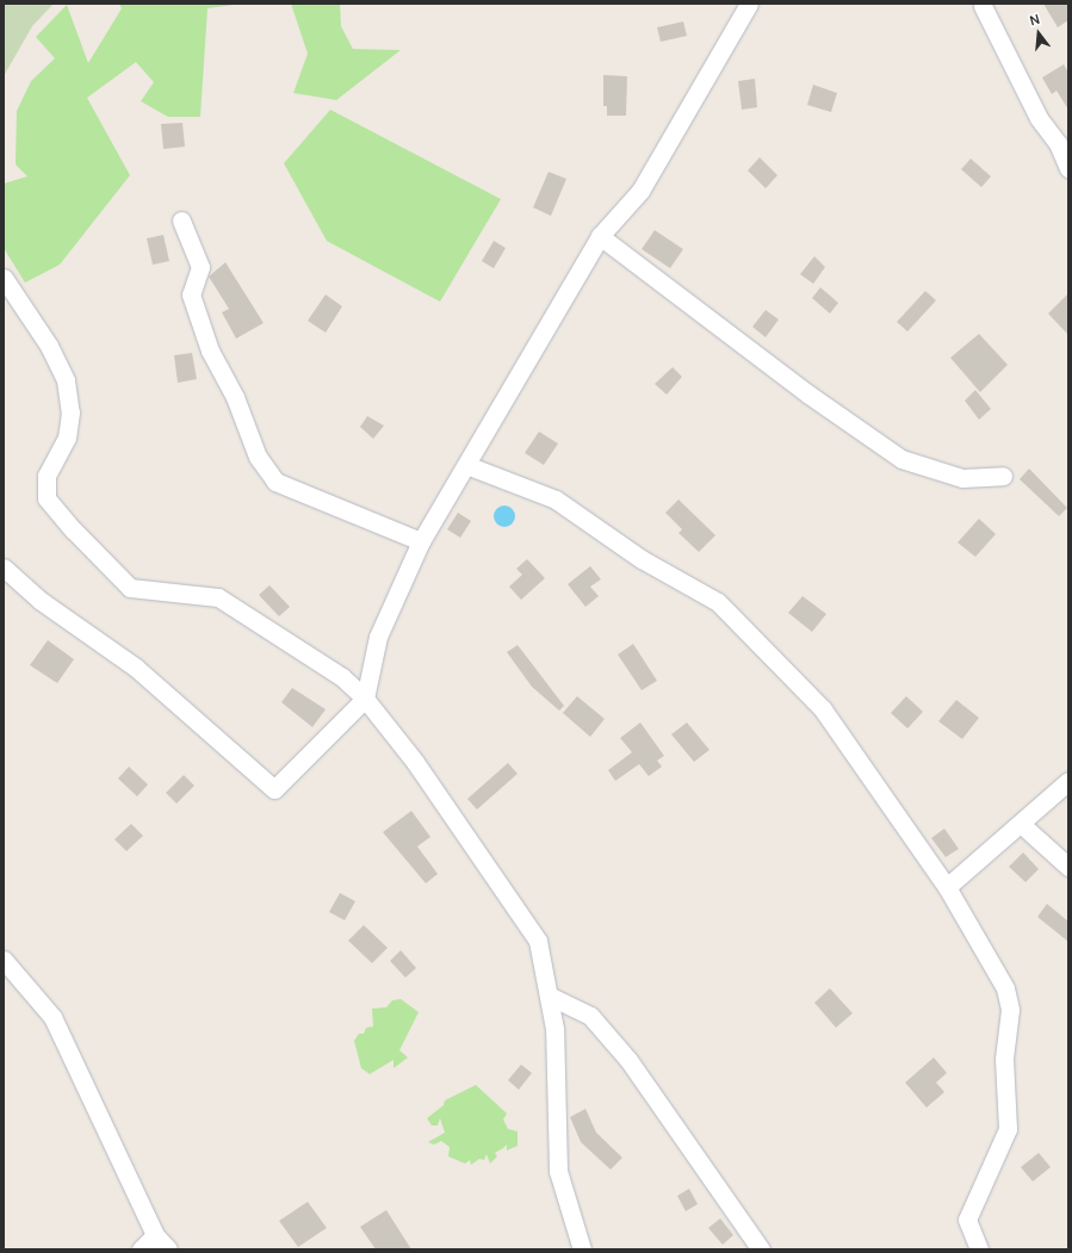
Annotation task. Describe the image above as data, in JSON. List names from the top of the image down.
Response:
{
  "north": "top"
}
